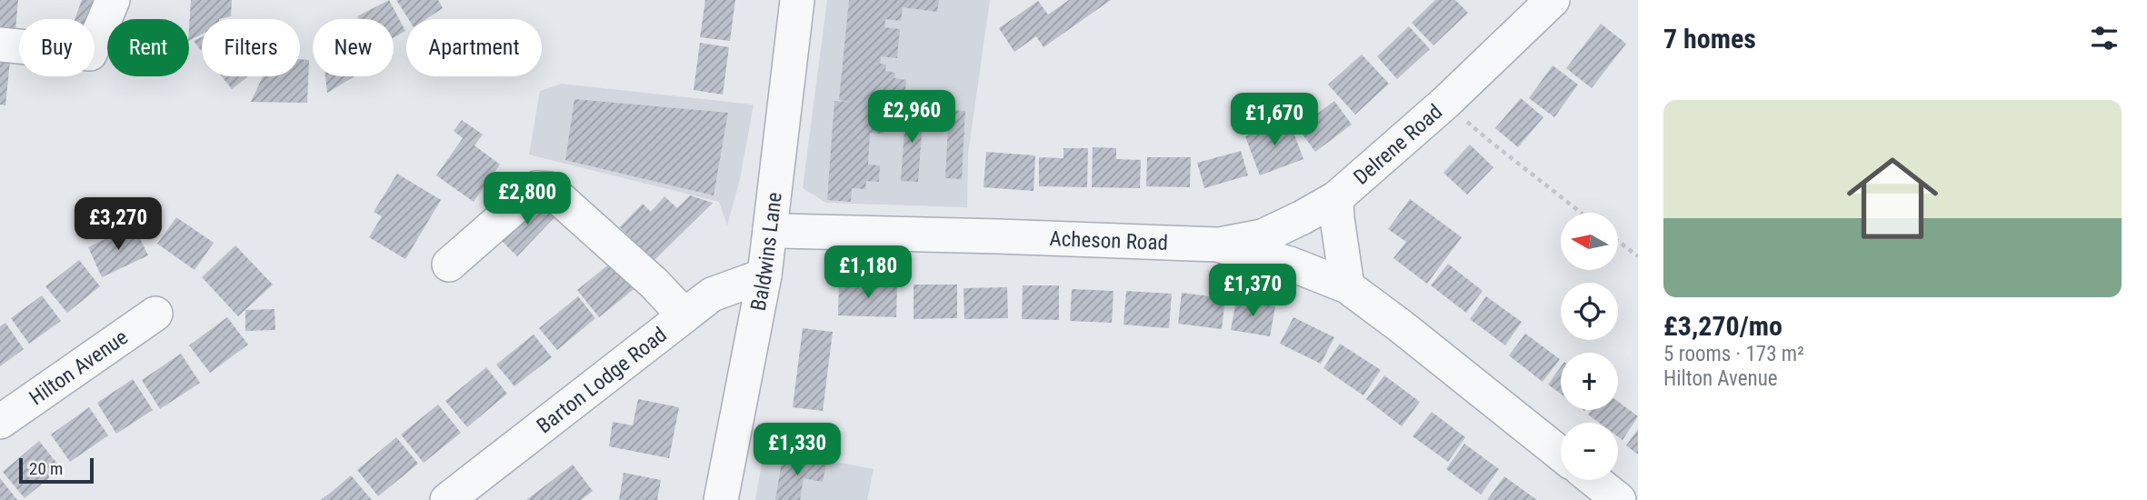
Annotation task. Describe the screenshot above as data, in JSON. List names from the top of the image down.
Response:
{
  "streets": {
    "street": [
      "Delrene Road",
      "Acheson Road",
      "Baldwins Lane",
      "Hilton Avenue",
      "Barton Lodge Road"
    ]
  },
  "crossings": [
    ["Delrene Road", "Acheson Road"],
    ["Acheson Road", "Baldwins Lane"],
    ["Baldwins Lane", "Barton Lodge Road"]
  ],
  "scale_bar": "20 m",
  "north": "left",
  "page": {
    "heading": "7 homes",
    "chip": [
      "Buy",
      "Rent",
      "Filters",
      "New",
      "Apartment"
    ],
    "list": [
      {
        "name": "£3,270/mo",
        "note": "5 rooms · 173 m² · Hilton Avenue"
      }
    ],
    "price": [
      "£2,960",
      "£1,670",
      "£2,800",
      "£3,270",
      "£1,180",
      "£1,370",
      "£1,330"
    ],
    "map_buttons": ["+", "−"],
    "scale": "20 m"
  }
}
